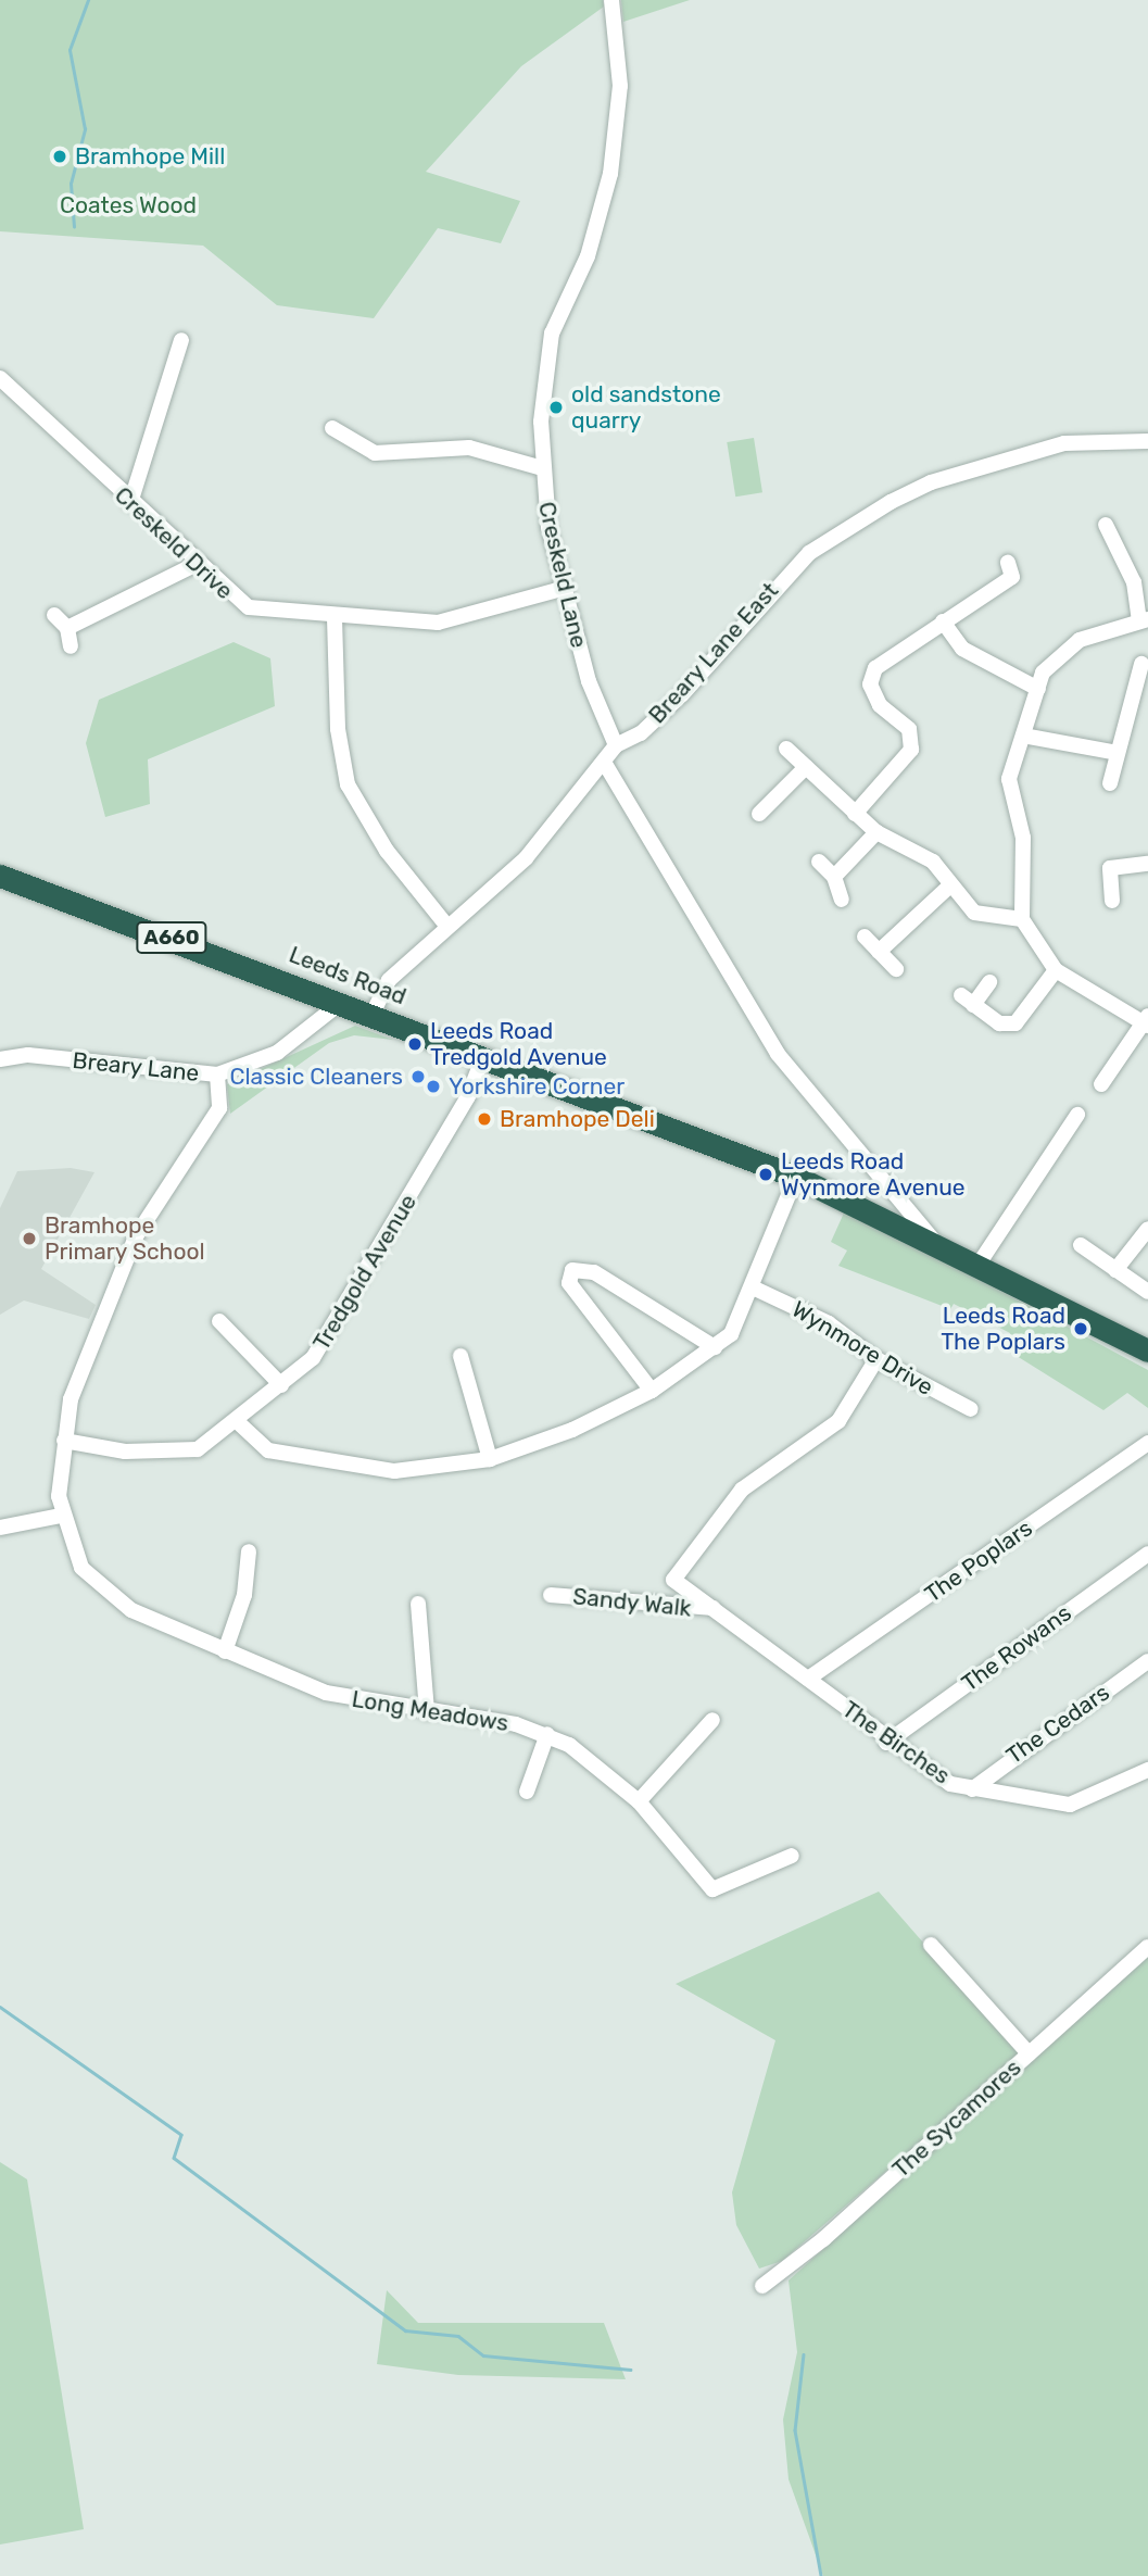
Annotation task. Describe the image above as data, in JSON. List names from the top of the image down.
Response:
{
  "streets": {
    "highway": ["A660", "Leeds Road"],
    "street": [
      "Creskeld Drive",
      "Creskeld Lane",
      "Breary Lane East",
      "Breary Lane",
      "Tredgold Avenue",
      "Wynmore Drive",
      "The Poplars",
      "Sandy Walk",
      "The Rowans",
      "Long Meadows",
      "The Cedars",
      "The Birches",
      "The Sycamores"
    ]
  },
  "crossings": [
    ["Creskeld Drive", "Creskeld Lane"],
    ["Creskeld Lane", "Breary Lane East"],
    ["Breary Lane East", "Leeds Road"],
    ["Leeds Road", "Breary Lane"],
    ["Leeds Road", "Tredgold Avenue"],
    ["Wynmore Drive", "The Birches"],
    ["The Poplars", "The Birches"],
    ["Sandy Walk", "The Birches"],
    ["The Rowans", "The Birches"],
    ["The Cedars", "The Birches"]
  ],
  "parks": ["Coates Wood"],
  "places": [
    "Bramhope Mill",
    "old sandstone quarry",
    "Leeds Road Tredgold Avenue",
    "Classic Cleaners",
    "Yorkshire Corner",
    "Bramhope Deli",
    "Leeds Road Wynmore Avenue",
    "Bramhope Primary School",
    "Leeds Road The Poplars"
  ]
}
